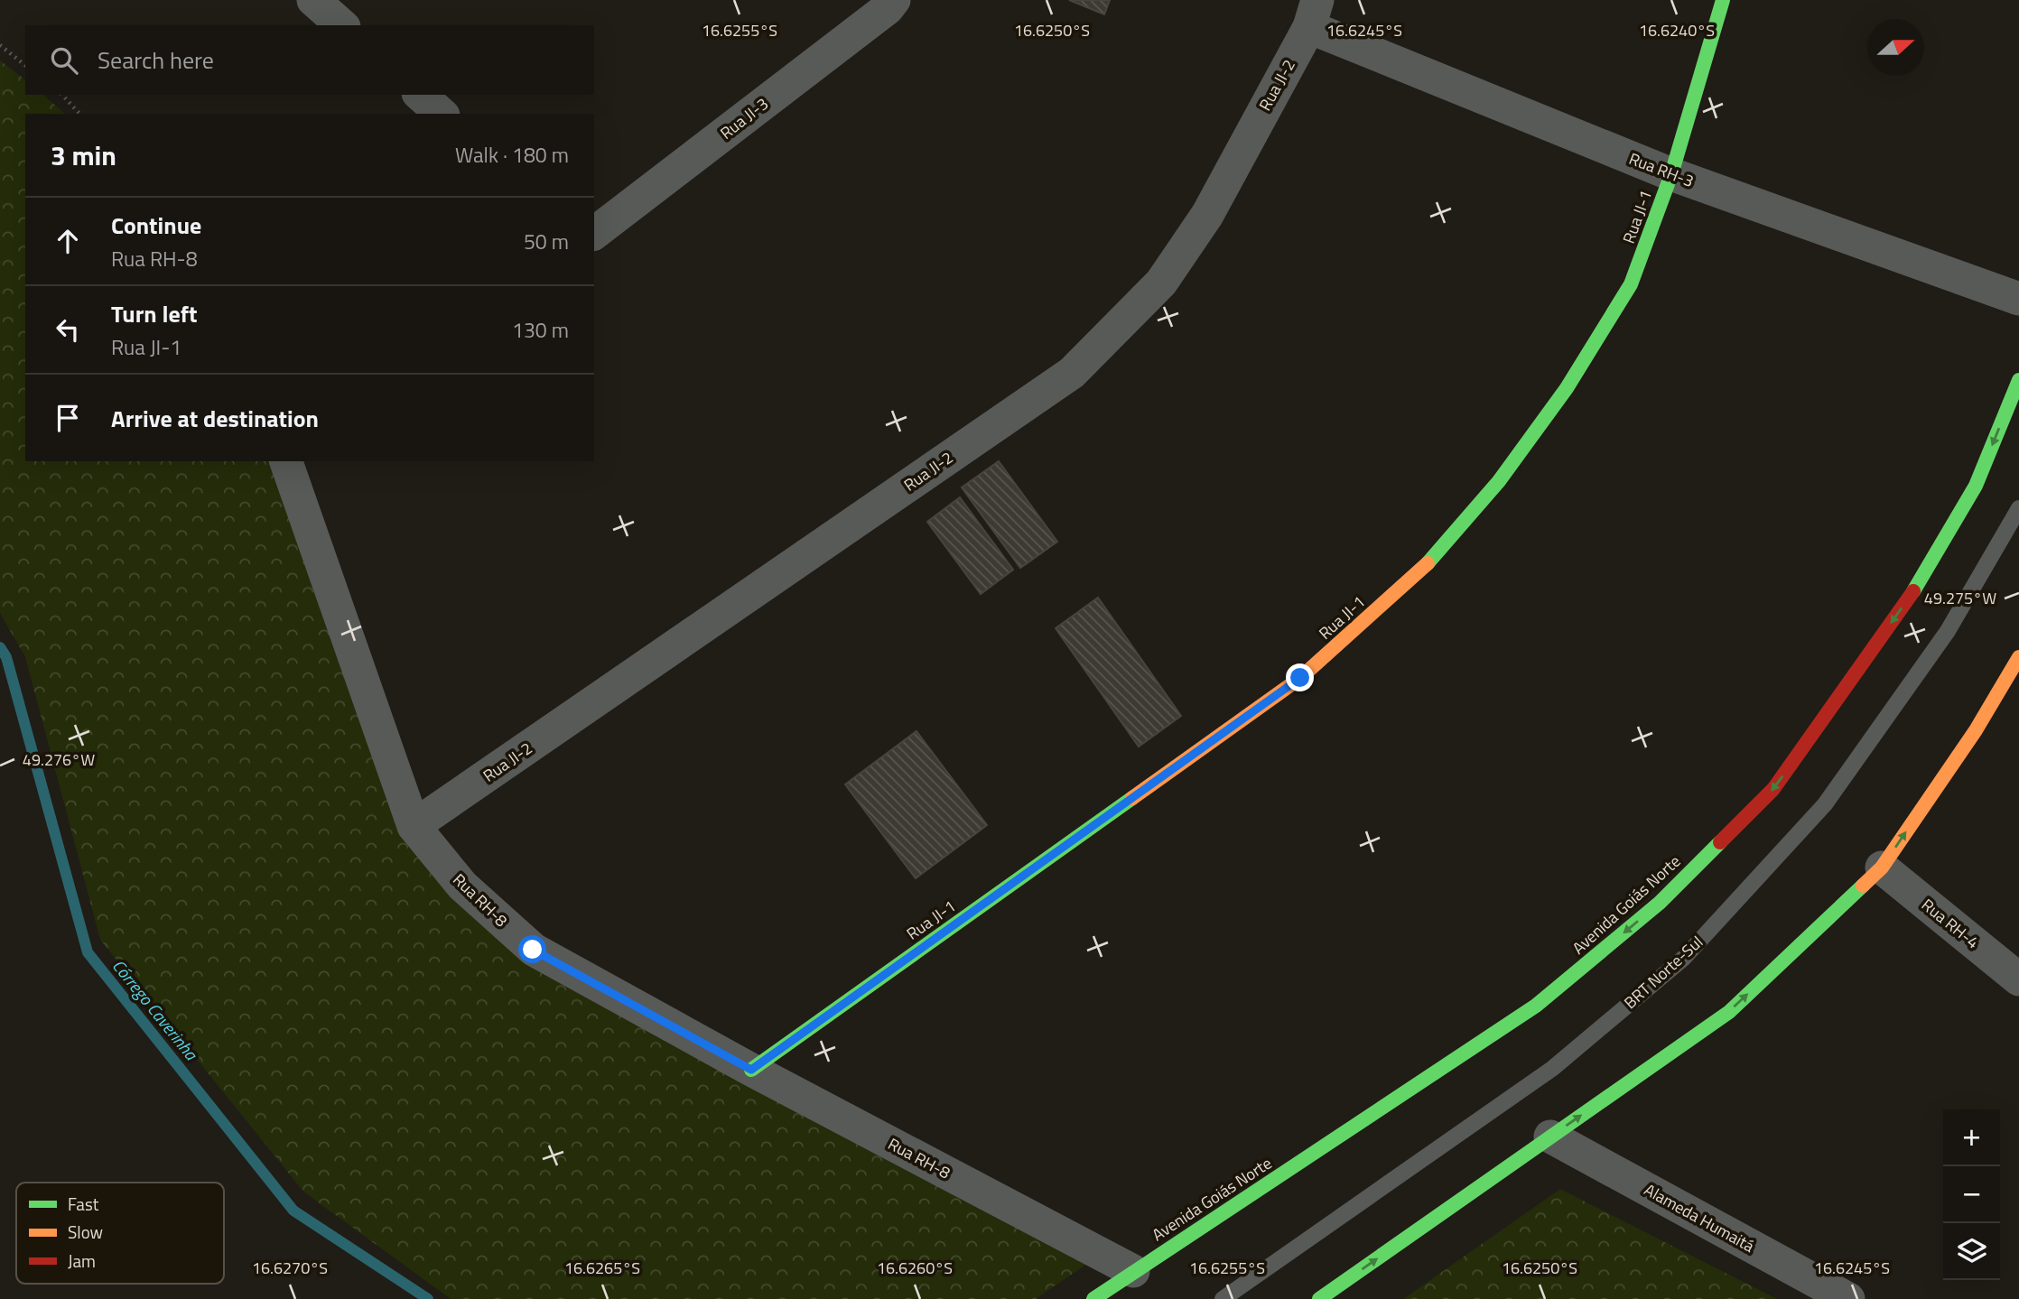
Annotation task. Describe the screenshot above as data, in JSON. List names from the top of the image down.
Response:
{
  "streets": {
    "main road": ["Rua JI-1", "Avenida Goiás Norte"],
    "street": [
      "Rua JI-2",
      "Rua JI-3",
      "Rua RH-3",
      "Rua RH-8",
      "Rua RH-4",
      "Alameda Humaitá"
    ],
    "lane": ["BRT Norte-Sul"]
  },
  "crossings": [
    ["Rua JI-2", "Rua RH-3"],
    ["Rua JI-2", "Rua RH-8"],
    ["Rua RH-3", "Rua JI-1"],
    ["Rua JI-1", "Rua RH-8"],
    ["Rua RH-8", "Avenida Goiás Norte"]
  ],
  "water": ["Córrego Caverinha"],
  "legend": ["Fast", "Slow", "Jam"],
  "north": "right",
  "page": {
    "search": "Search here",
    "heading": ["3 min", "Walk · 180 m"],
    "list": [
      ["Continue", "Rua RH-8", "50 m"],
      ["Turn left", "Rua JI-1", "130 m"],
      "Arrive at destination"
    ],
    "map_buttons": ["+", "−"]
  },
  "coordinates": [
    "16.6250°S",
    "16.6240°S",
    "16.6255°S",
    "16.6245°S",
    "49.275°W",
    "49.276°W",
    "16.6270°S",
    "16.6265°S",
    "16.6260°S"
  ]
}
